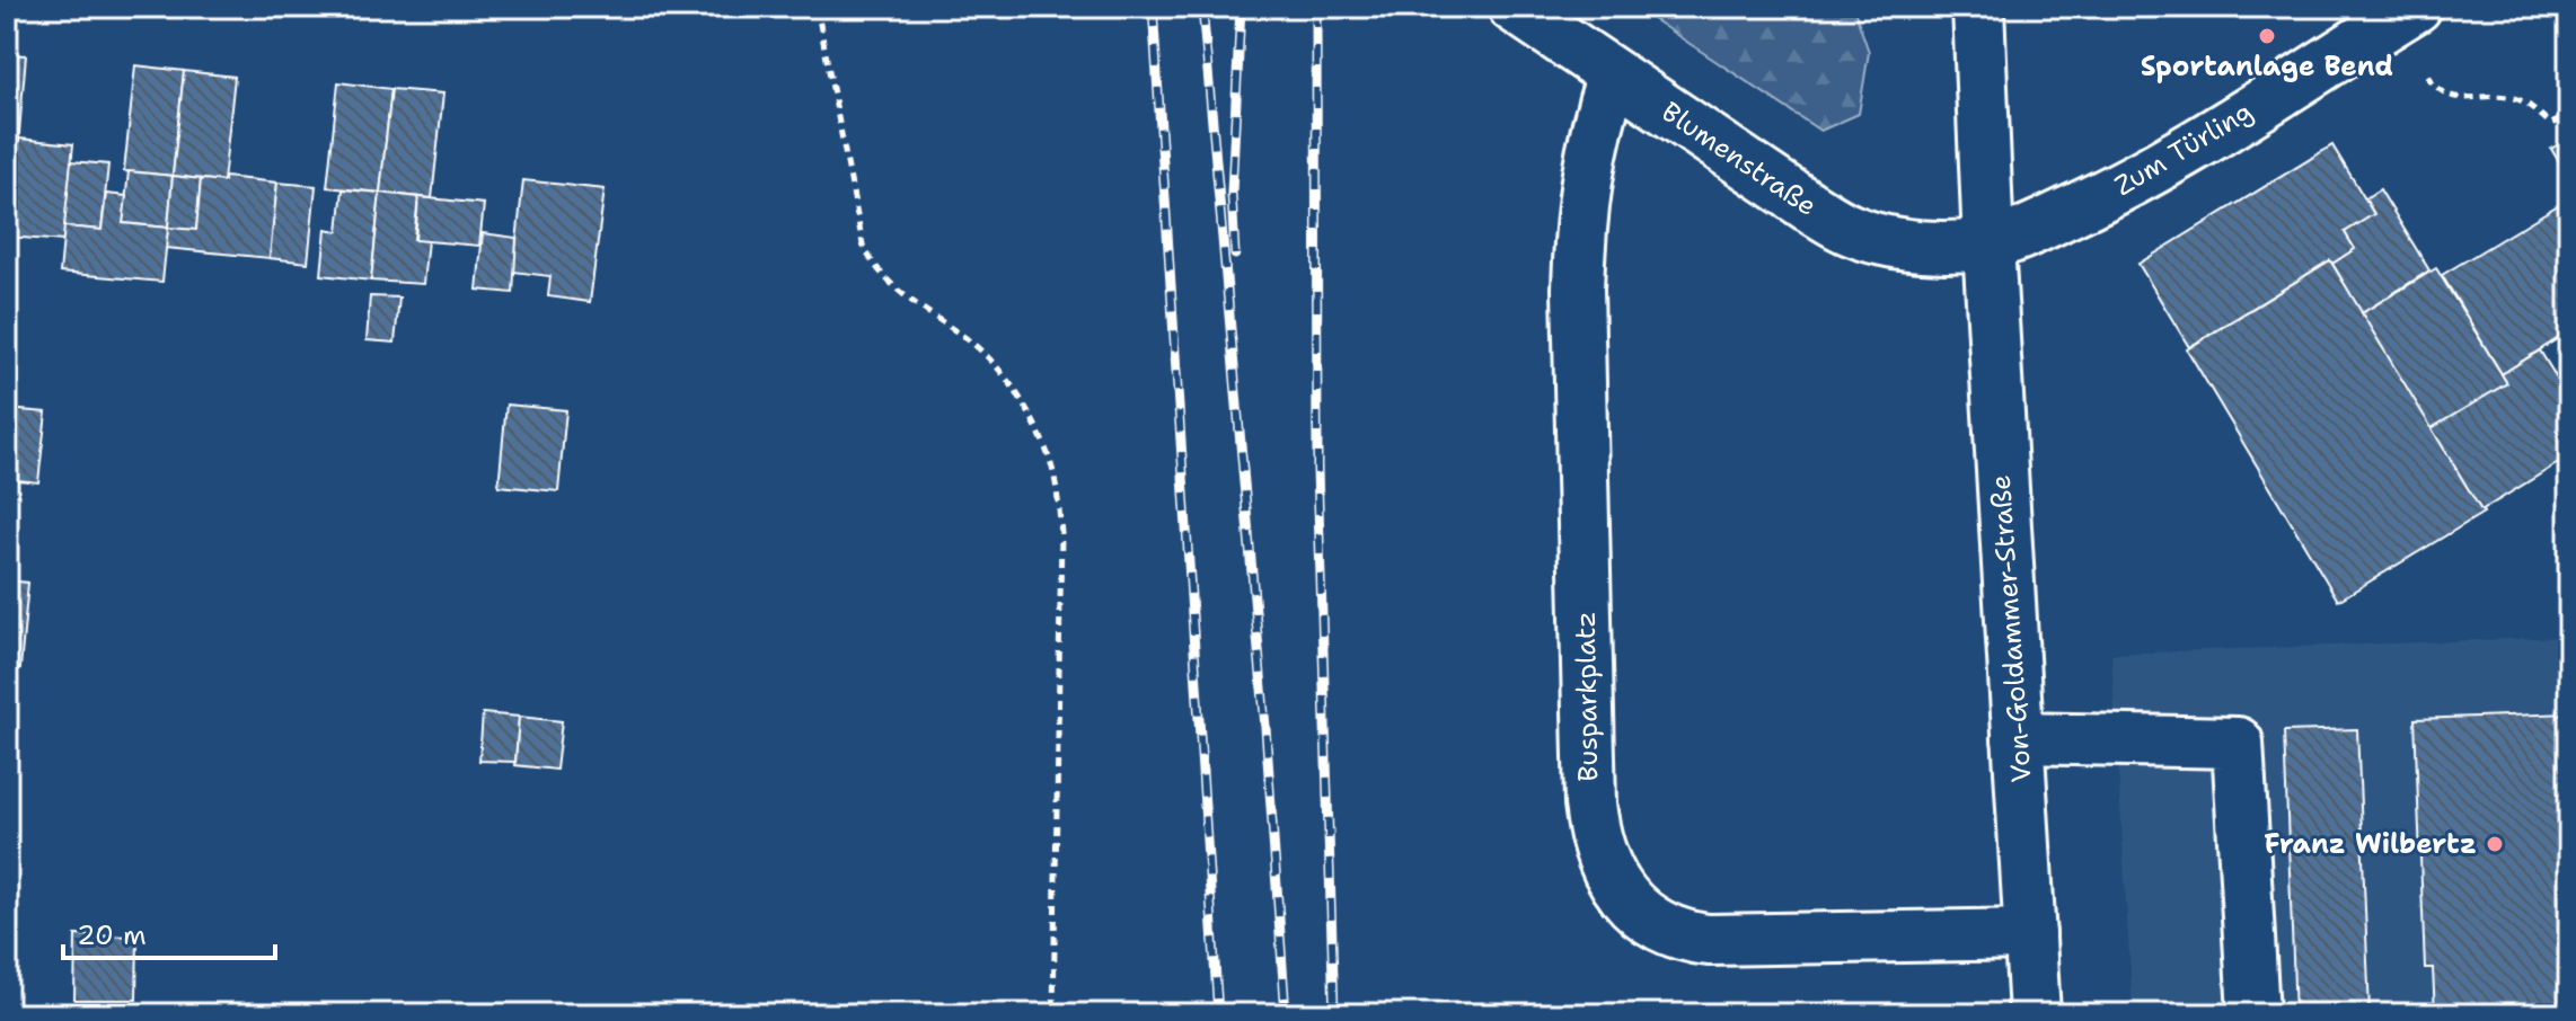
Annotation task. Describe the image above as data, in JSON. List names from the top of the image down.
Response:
{
  "streets": {
    "street": [
      "Zum Türling",
      "Blumenstraße",
      "Von-Goldammer-Straße",
      "Busparkplatz"
    ]
  },
  "crossings": [
    ["Zum Türling", "Blumenstraße"],
    ["Zum Türling", "Von-Goldammer-Straße"],
    ["Blumenstraße", "Von-Goldammer-Straße"],
    ["Blumenstraße", "Busparkplatz"],
    ["Von-Goldammer-Straße", "Busparkplatz"]
  ],
  "places": ["Sportanlage Bend", "Franz Wilbertz"],
  "scale_bar": "20 m"
}
